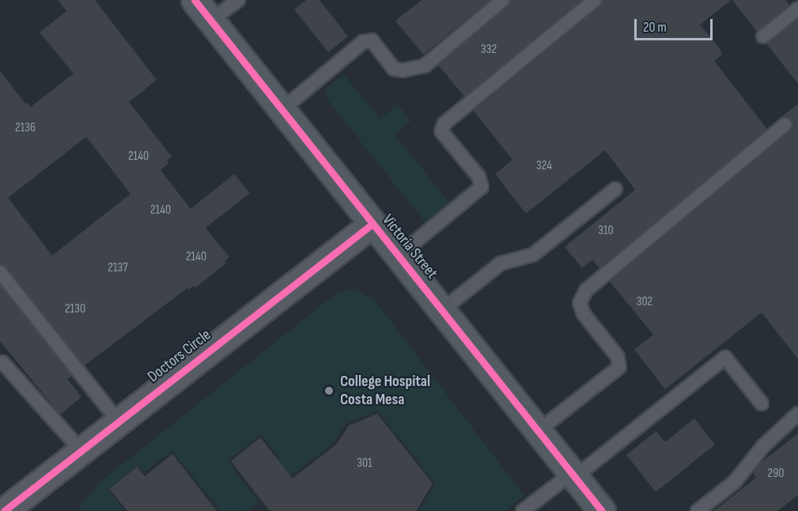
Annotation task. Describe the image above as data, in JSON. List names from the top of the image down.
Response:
{
  "streets": {
    "main road": ["Victoria Street"],
    "street": ["Doctors Circle"]
  },
  "crossings": [
    ["Victoria Street", "Doctors Circle"]
  ],
  "places": ["College Hospital Costa Mesa"],
  "house_numbers": [
    "332",
    "2136",
    "2140",
    "324",
    "2140",
    "310",
    "2140",
    "2137",
    "302",
    "2130",
    "301",
    "290"
  ],
  "scale_bar": "20 m"
}
